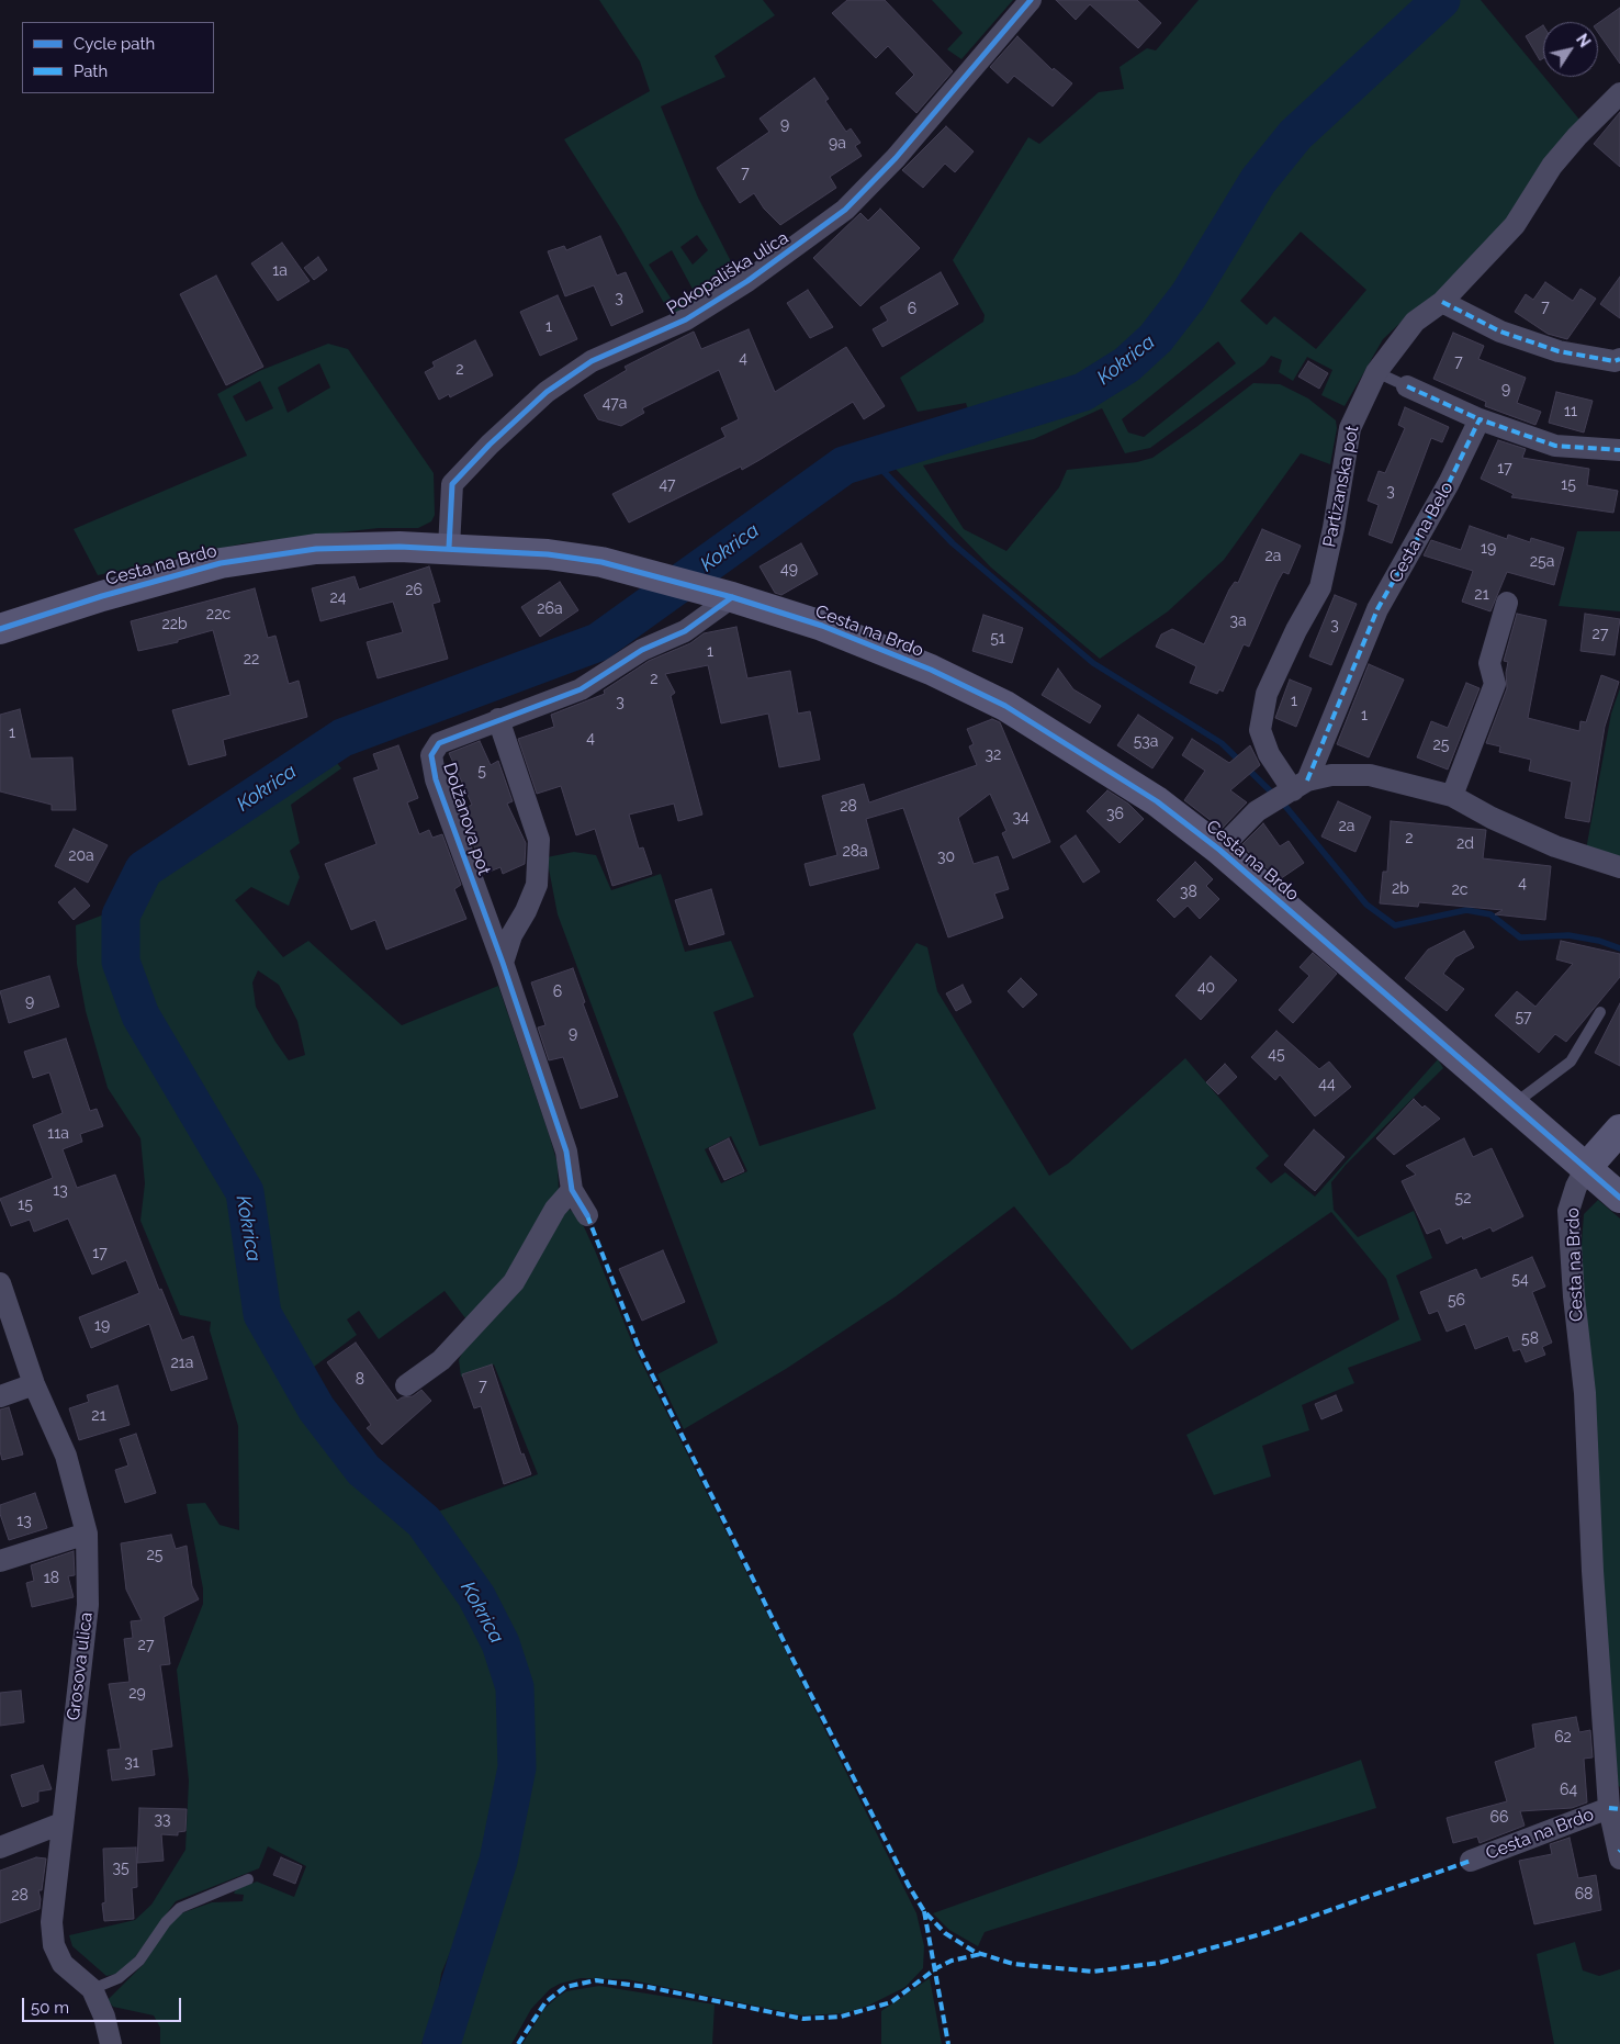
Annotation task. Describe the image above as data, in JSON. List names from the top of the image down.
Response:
{
  "streets": {
    "street": [
      "Pokopališka ulica",
      "Partizanska pot",
      "Cesta na Belo",
      "Cesta na Brdo",
      "Dolžanova pot",
      "Grosova ulica"
    ]
  },
  "crossings": [
    ["Pokopališka ulica", "Cesta na Brdo"],
    ["Partizanska pot", "Cesta na Belo"],
    ["Cesta na Brdo", "Dolžanova pot"]
  ],
  "water": ["Kokrica"],
  "house_numbers": [
    "9",
    "9a",
    "7",
    "1a",
    "3",
    "7",
    "6",
    "1",
    "4",
    "7",
    "2",
    "9",
    "47a",
    "11",
    "17",
    "47",
    "15",
    "3",
    "19",
    "2a",
    "25a",
    "49",
    "26",
    "21",
    "24",
    "26a",
    "22c",
    "3a",
    "22b",
    "3",
    "27",
    "51",
    "1",
    "22",
    "2",
    "1",
    "3",
    "1",
    "1",
    "4",
    "53a",
    "25",
    "32",
    "5",
    "28",
    "36",
    "34",
    "2a",
    "2",
    "2d",
    "28a",
    "20a",
    "30",
    "4",
    "2b",
    "2c",
    "38",
    "40",
    "6",
    "9",
    "57",
    "9",
    "45",
    "44",
    "11a",
    "13",
    "52",
    "15",
    "17",
    "54",
    "56",
    "19",
    "58",
    "21a",
    "8",
    "7",
    "21",
    "13",
    "25",
    "18",
    "27",
    "29",
    "62",
    "31",
    "64",
    "66",
    "33",
    "35",
    "68",
    "28"
  ],
  "legend": ["Cycle path", "Path"],
  "scale_bar": "50 m",
  "north": "top right"
}
